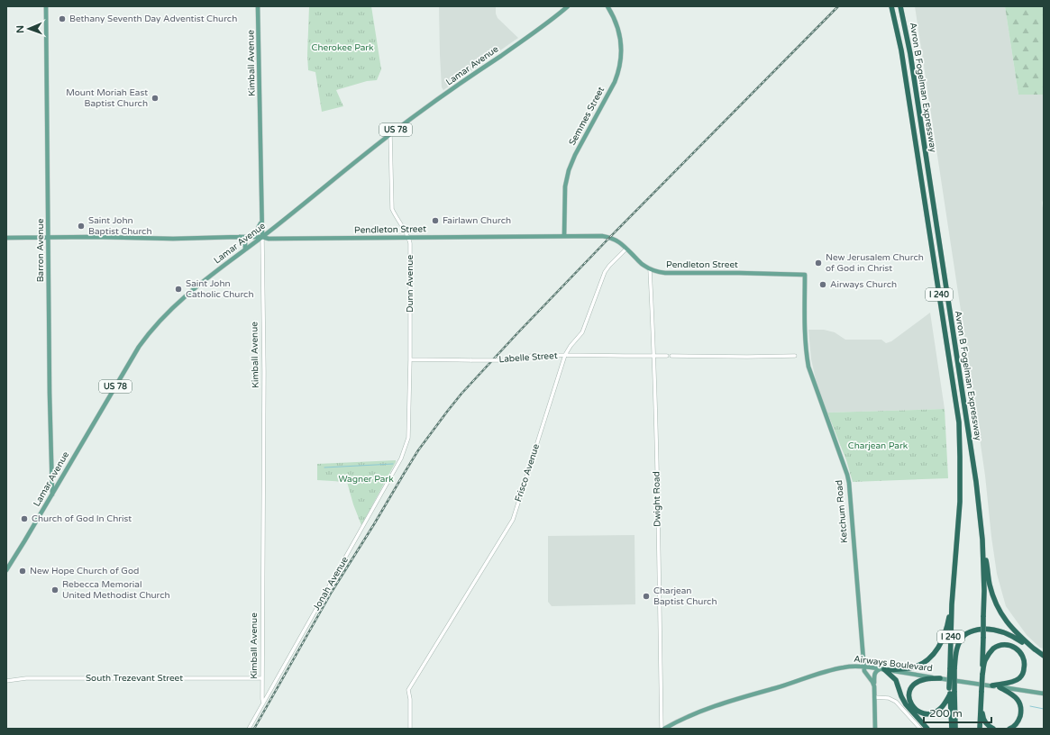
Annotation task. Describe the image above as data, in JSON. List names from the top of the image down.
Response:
{
  "streets": {
    "highway": ["Avron B Fogelman Expressway", "I 240"],
    "main road": [
      "Kimball Avenue",
      "Lamar Avenue",
      "Semmes Street",
      "US 78",
      "Pendleton Street",
      "Barron Avenue",
      "Ketchum Road",
      "Airways Boulevard"
    ],
    "street": [
      "Dunn Avenue",
      "Labelle Street",
      "Frisco Avenue",
      "Dwight Road",
      "Jonah Avenue",
      "South Trezevant Street"
    ]
  },
  "crossings": [
    ["Kimball Avenue", "Lamar Avenue"],
    ["Kimball Avenue", "Pendleton Street"],
    ["Kimball Avenue", "Jonah Avenue"],
    ["Kimball Avenue", "South Trezevant Street"],
    ["Lamar Avenue", "Pendleton Street"],
    ["Lamar Avenue", "Barron Avenue"],
    ["Lamar Avenue", "Dunn Avenue"],
    ["Semmes Street", "Pendleton Street"],
    ["Pendleton Street", "Barron Avenue"],
    ["Pendleton Street", "Dunn Avenue"],
    ["Pendleton Street", "Frisco Avenue"],
    ["Pendleton Street", "Dwight Road"],
    ["Pendleton Street", "Ketchum Road"],
    ["Dunn Avenue", "Labelle Street"],
    ["Dunn Avenue", "Jonah Avenue"],
    ["Labelle Street", "Frisco Avenue"],
    ["Labelle Street", "Dwight Road"],
    ["Ketchum Road", "Airways Boulevard"]
  ],
  "parks": ["Cherokee Park", "Charjean Park", "Wagner Park"],
  "places": [
    "Bethany Seventh Day Adventist Church",
    "Mount Moriah East Baptist Church",
    "Fairlawn Church",
    "Saint John Baptist Church",
    "New Jerusalem Church of God in Christ",
    "Airways Church",
    "Saint John Catholic Church",
    "Church of God In Christ",
    "New Hope Church of God",
    "Rebecca Memorial United Methodist Church",
    "Charjean Baptist Church"
  ],
  "scale_bar": "200 m",
  "north": "left"
}
